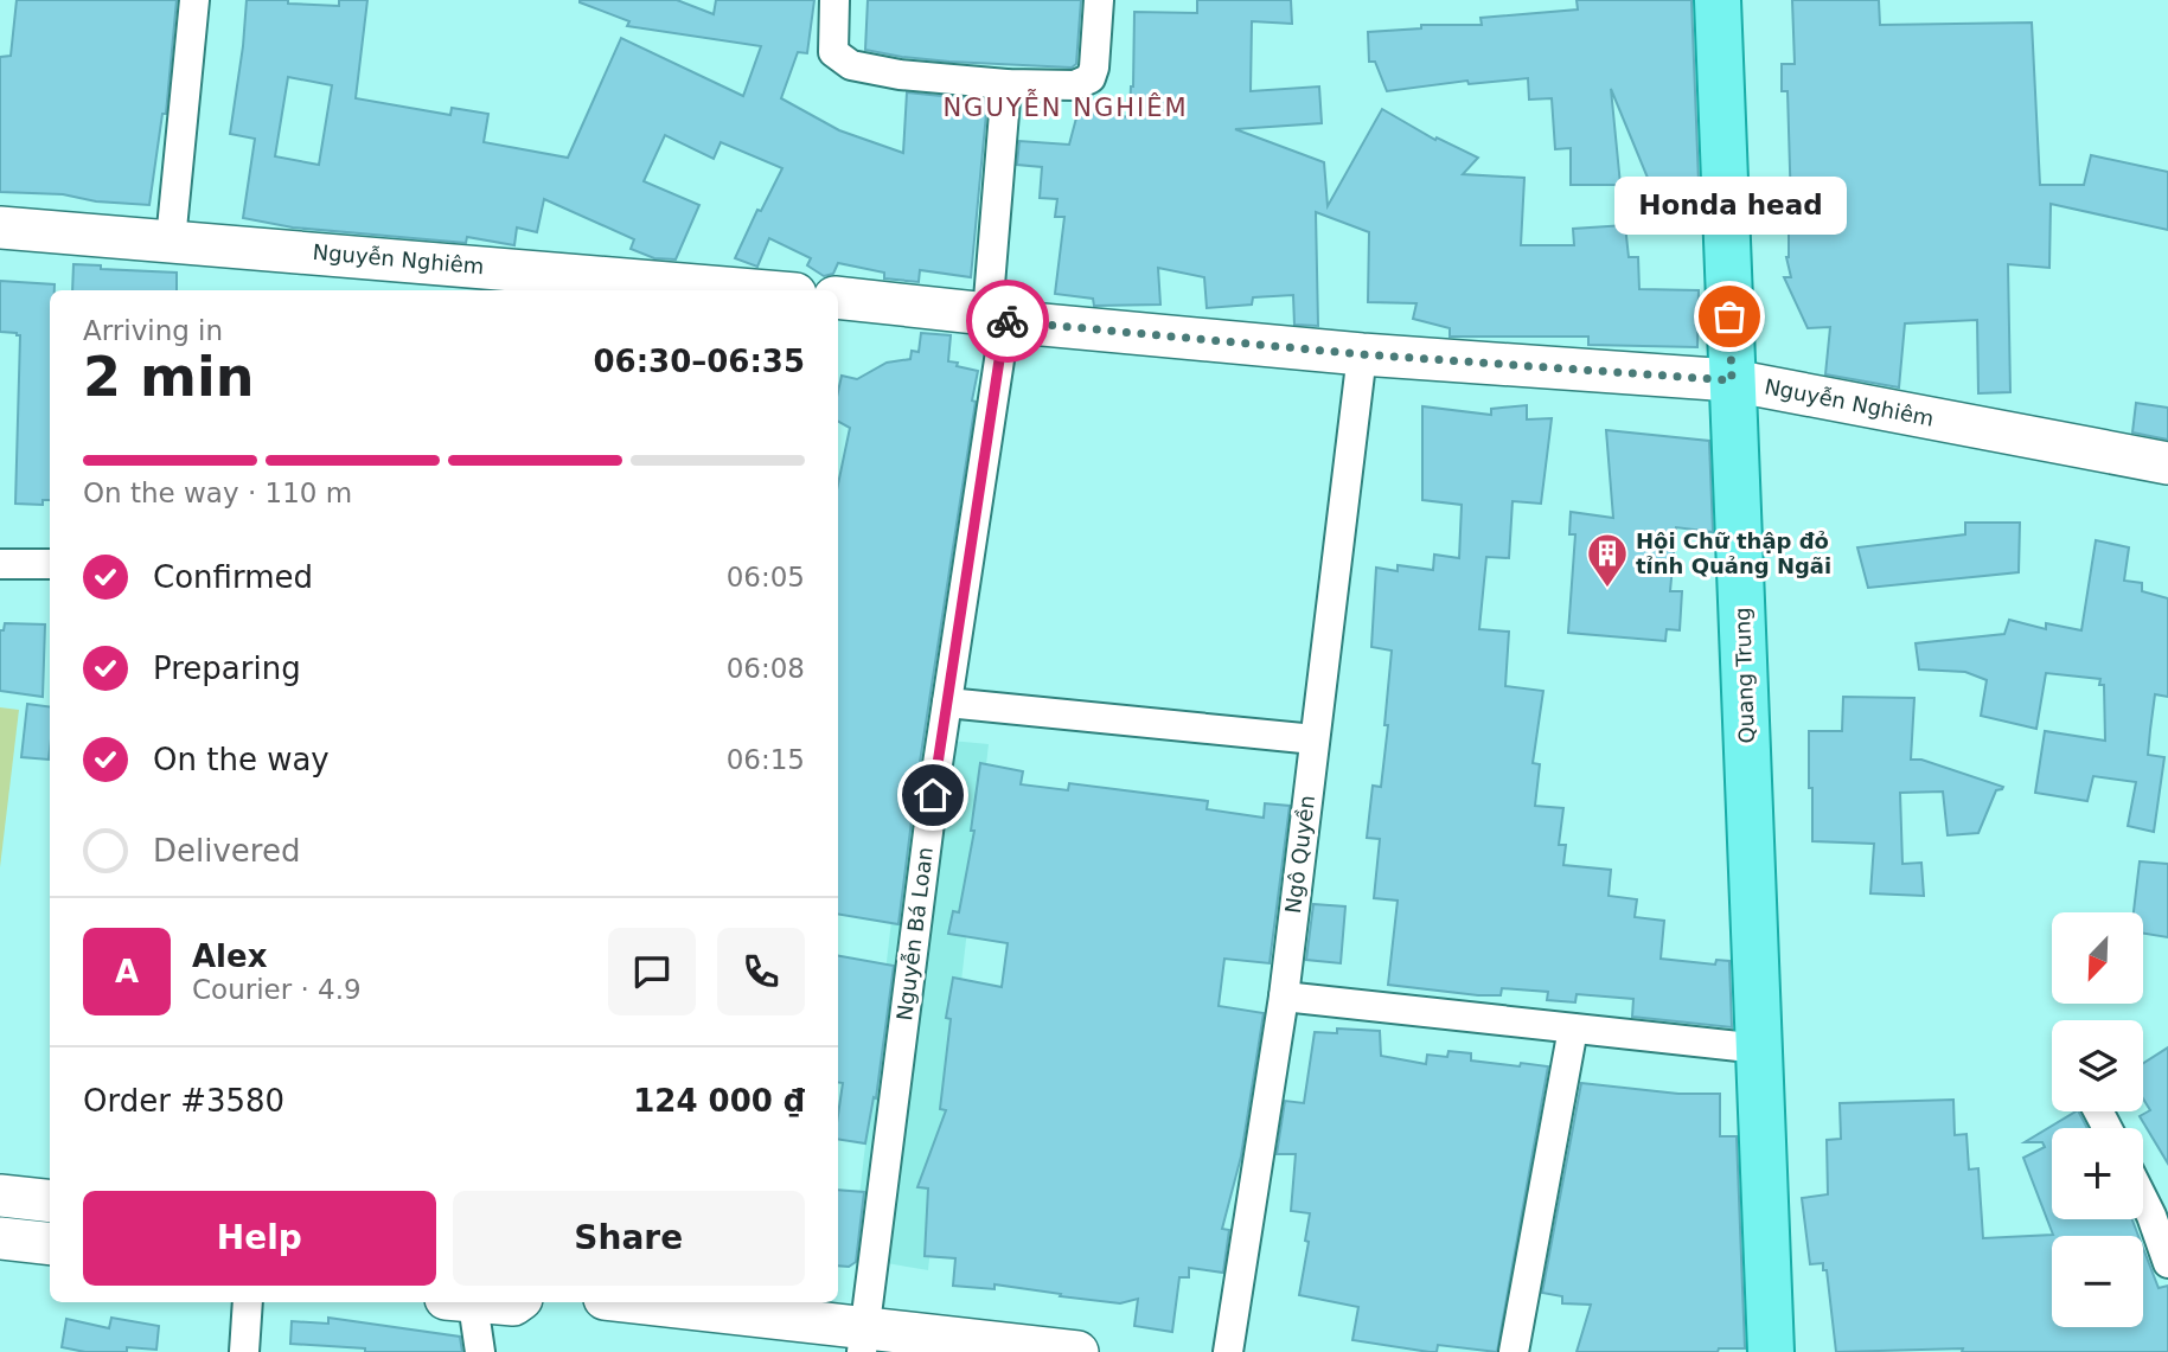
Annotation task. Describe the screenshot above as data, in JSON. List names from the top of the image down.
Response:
{
  "streets": {
    "main road": ["Quang Trung"],
    "street": ["Nguyễn Nghiêm", "Ngô Quyền", "Nguyễn Bá Loan"]
  },
  "crossings": [
    ["Nguyễn Nghiêm", "Quang Trung"],
    ["Nguyễn Nghiêm", "Ngô Quyền"],
    ["Nguyễn Nghiêm", "Nguyễn Bá Loan"]
  ],
  "districts": ["NGUYỄN NGHIÊM"],
  "places": {
    "other": ["Honda head"],
    "building": ["Hội Chữ thập đỏ tỉnh Quảng Ngãi"]
  },
  "north": "bottom left",
  "page": {
    "bubble": "Honda head",
    "heading": ["2 min", "Arriving in", "06:30–06:35"],
    "panel": [
      "Alex",
      "Courier · 4.9",
      "Order #3580",
      "124 000 ₫"
    ],
    "bar": "On the way · 110 m",
    "list": [
      ["Confirmed", "06:05"],
      ["Preparing", "06:08"],
      ["On the way", "06:15"],
      "Delivered"
    ],
    "map_buttons": ["+", "−"],
    "round": "A",
    "buttons": ["Help", "Share"]
  }
}
